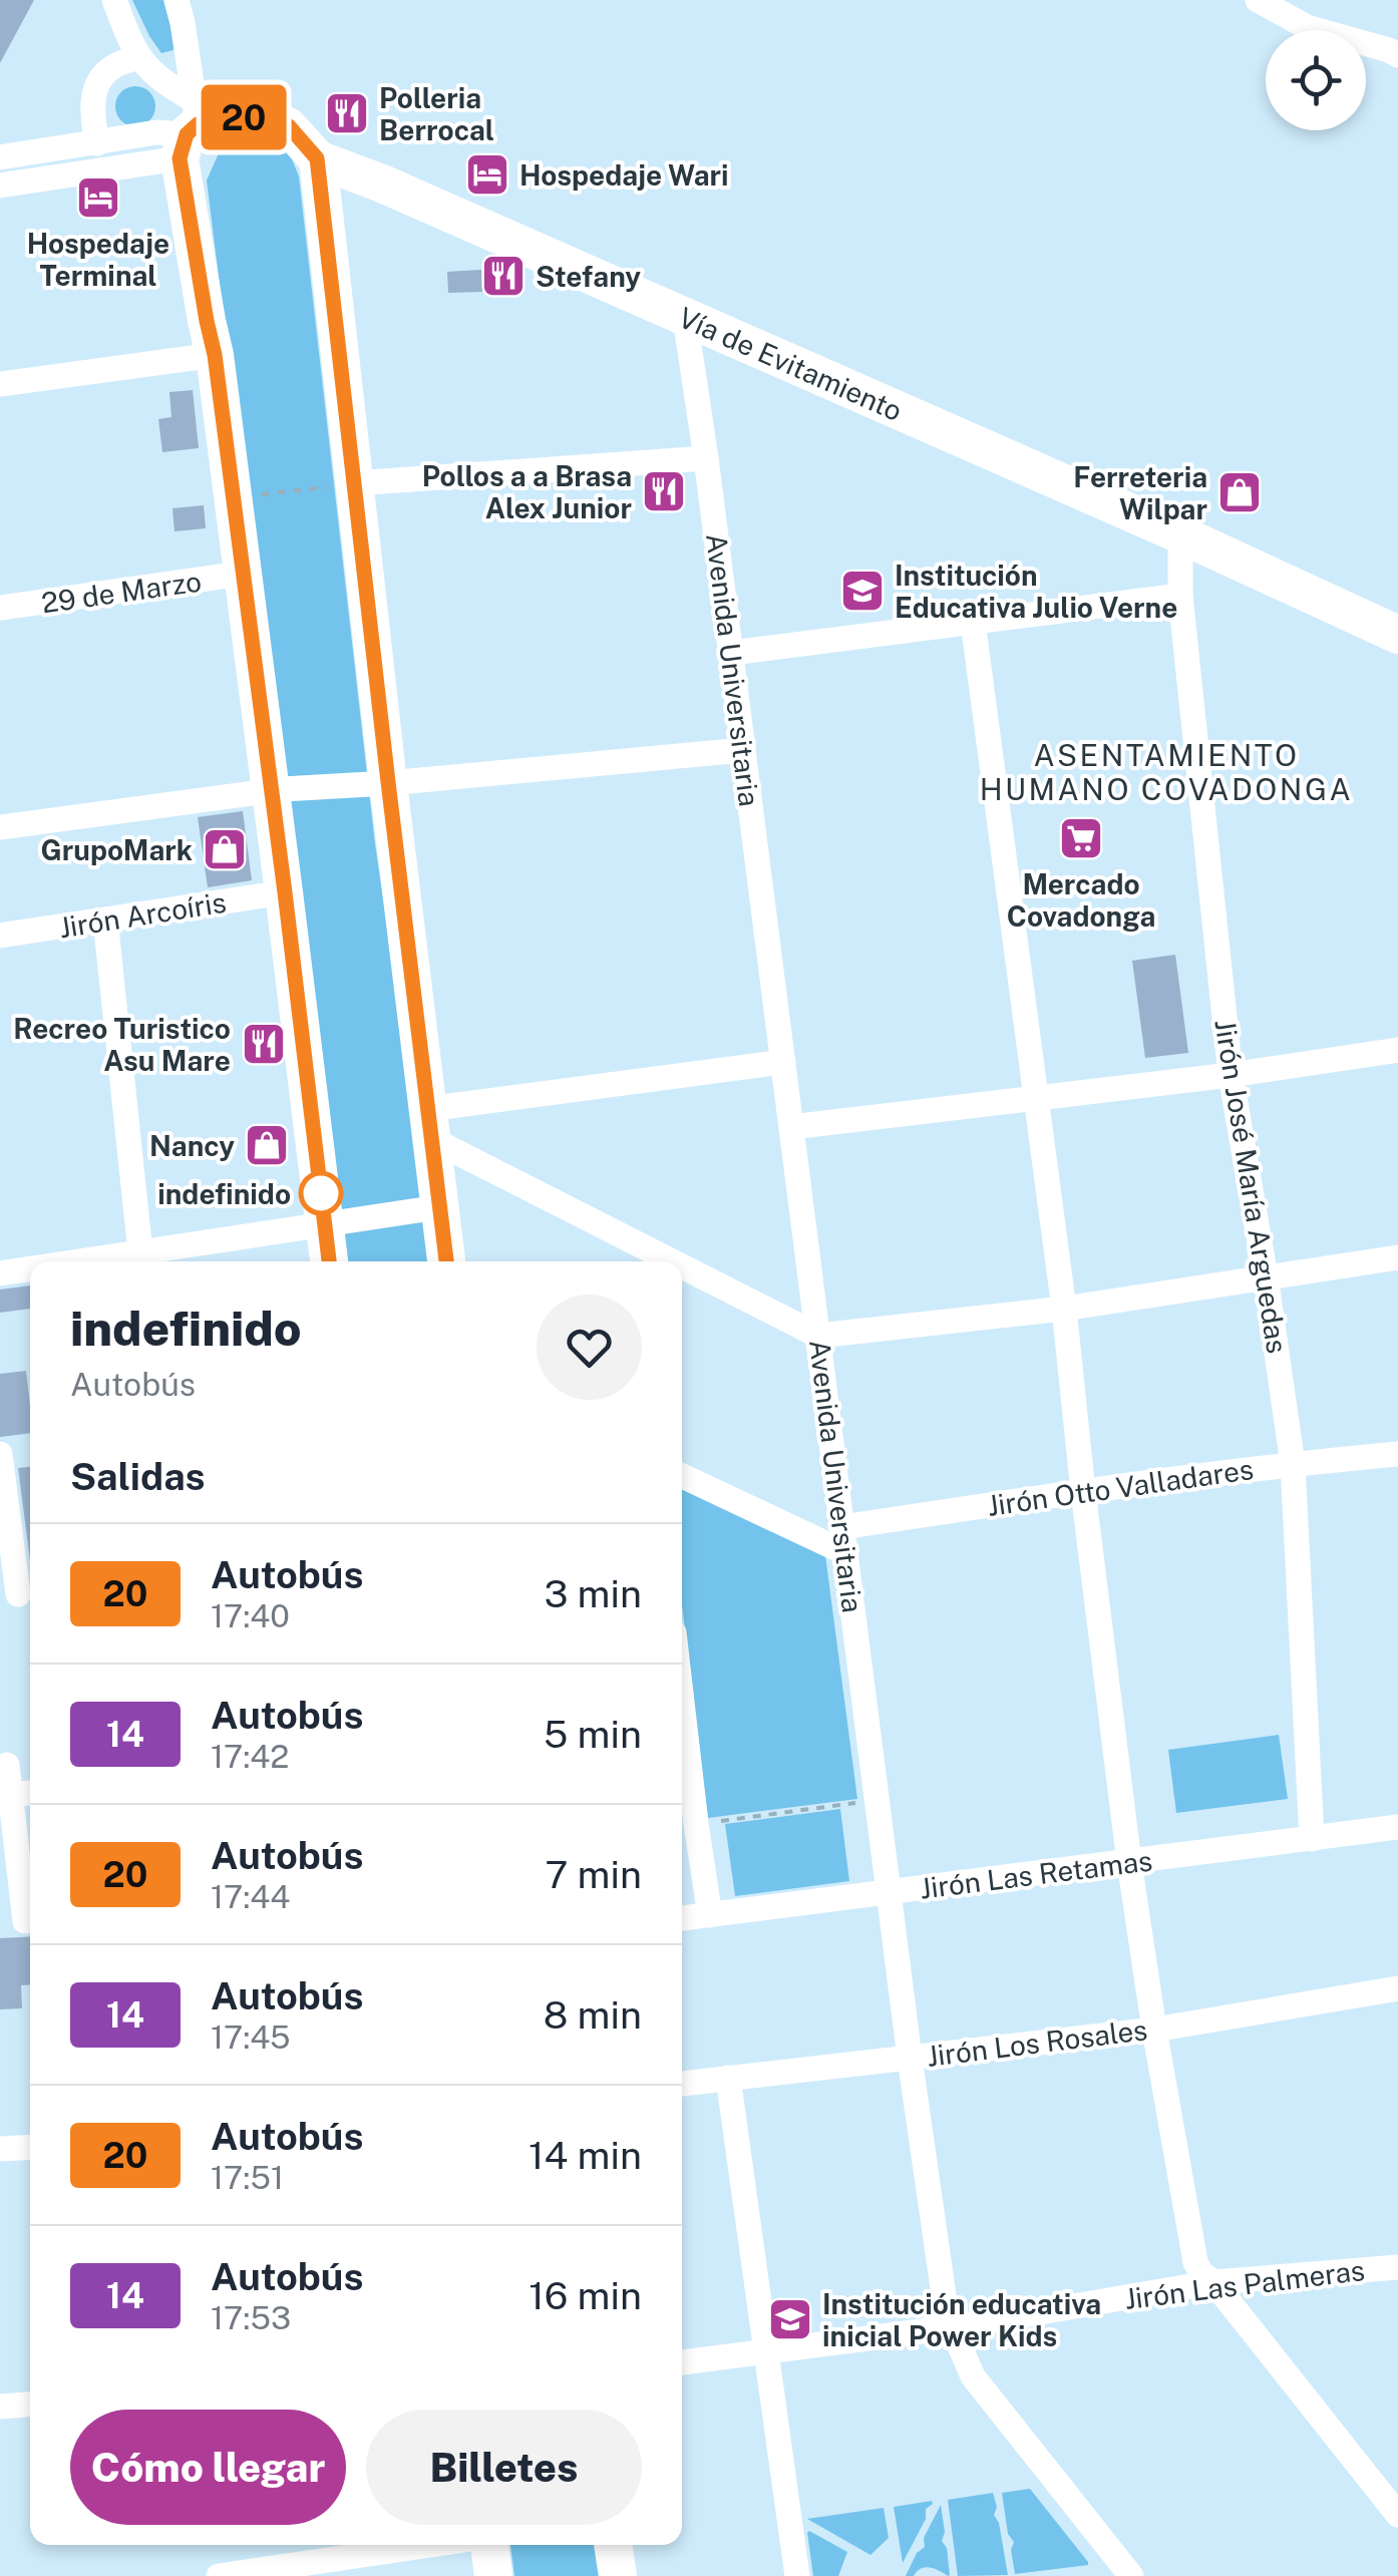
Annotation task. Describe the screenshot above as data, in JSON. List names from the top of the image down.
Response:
{
  "streets": {
    "highway": ["Vía de Evitamiento"],
    "street": [
      "29 de Marzo",
      "Avenida Universitaria",
      "Jirón Arcoíris",
      "Jirón José María Arguedas",
      "Jirón Otto Valladares",
      "Jirón Las Retamas",
      "Jirón Los Rosales",
      "Jirón Las Palmeras"
    ]
  },
  "crossings": [
    ["Vía de Evitamiento", "Avenida Universitaria"],
    ["Vía de Evitamiento", "Jirón José María Arguedas"],
    ["Avenida Universitaria", "Jirón Otto Valladares"],
    ["Avenida Universitaria", "Jirón Las Retamas"],
    ["Avenida Universitaria", "Jirón Los Rosales"],
    ["Avenida Universitaria", "Jirón Las Palmeras"],
    ["Jirón José María Arguedas", "Jirón Otto Valladares"],
    ["Jirón José María Arguedas", "Jirón Las Retamas"]
  ],
  "districts": ["ASENTAMIENTO HUMANO COVADONGA"],
  "places": {
    "restaurant": [
      "Polleria Berrocal",
      "Stefany",
      "Pollos a a Brasa Alex Junior",
      "Recreo Turistico Asu Mare"
    ],
    "hotel": ["Hospedaje Wari", "Hospedaje Terminal"],
    "shop": ["Ferreteria Wilpar", "GrupoMark", "Nancy"],
    "school or university": ["Institución Educativa Julio Verne", "Institución educativa inicial Power Kids"],
    "supermarket": ["Mercado Covadonga"],
    "other": ["indefinido"]
  },
  "lines": ["bus line 20"],
  "page": {
    "on_map": "20",
    "heading": [
      ["indefinido", "Autobús"],
      "Salidas"
    ],
    "list": [
      {
        "mark": "20",
        "name": "Autobús",
        "note": "17:40",
        "value": "3 min"
      },
      {
        "mark": "14",
        "name": "Autobús",
        "note": "17:42",
        "value": "5 min"
      },
      {
        "mark": "20",
        "name": "Autobús",
        "note": "17:44",
        "value": "7 min"
      },
      {
        "mark": "14",
        "name": "Autobús",
        "note": "17:45",
        "value": "8 min"
      },
      {
        "mark": "20",
        "name": "Autobús",
        "note": "17:51",
        "value": "14 min"
      },
      {
        "mark": "14",
        "name": "Autobús",
        "note": "17:53",
        "value": "16 min"
      }
    ],
    "buttons": ["Cómo llegar", "Billetes"]
  }
}
